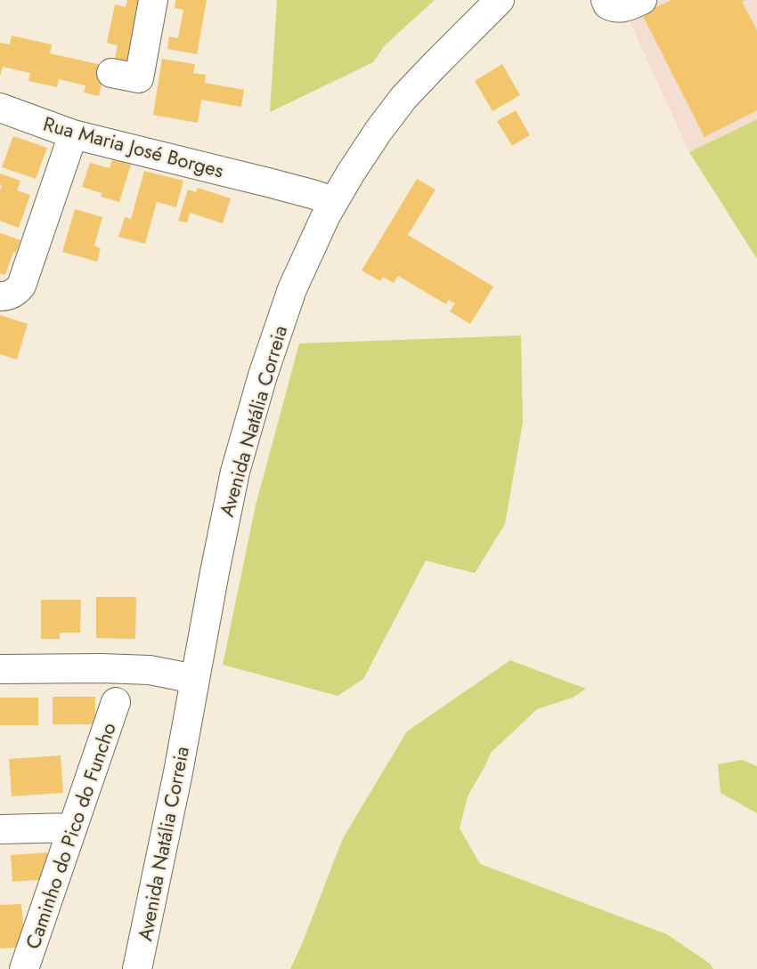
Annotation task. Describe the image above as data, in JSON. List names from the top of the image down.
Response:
{
  "streets": {
    "street": ["Rua Maria José Borges", "Avenida Natália Correia", "Caminho do Pico do Funcho"]
  },
  "crossings": [
    ["Rua Maria José Borges", "Avenida Natália Correia"]
  ]
}
